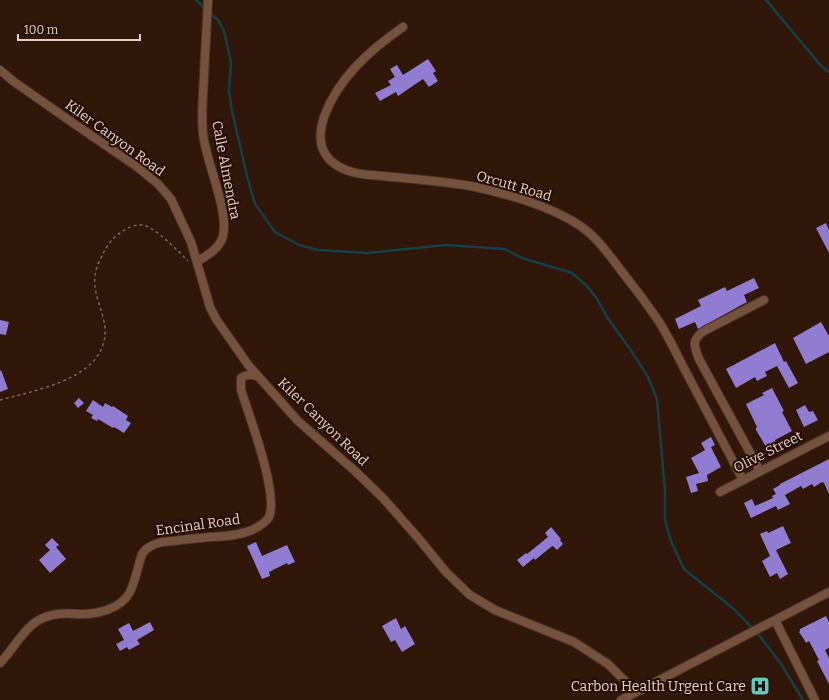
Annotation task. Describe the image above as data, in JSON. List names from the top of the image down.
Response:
{
  "streets": {
    "street": [
      "Kiler Canyon Road",
      "Calle Almendra",
      "Orcutt Road",
      "Olive Street",
      "Encinal Road"
    ]
  },
  "crossings": [
    ["Kiler Canyon Road", "Calle Almendra"],
    ["Kiler Canyon Road", "Encinal Road"],
    ["Orcutt Road", "Olive Street"]
  ],
  "places": {
    "hospital": ["Carbon Health Urgent Care"]
  },
  "scale_bar": "100 m"
}
